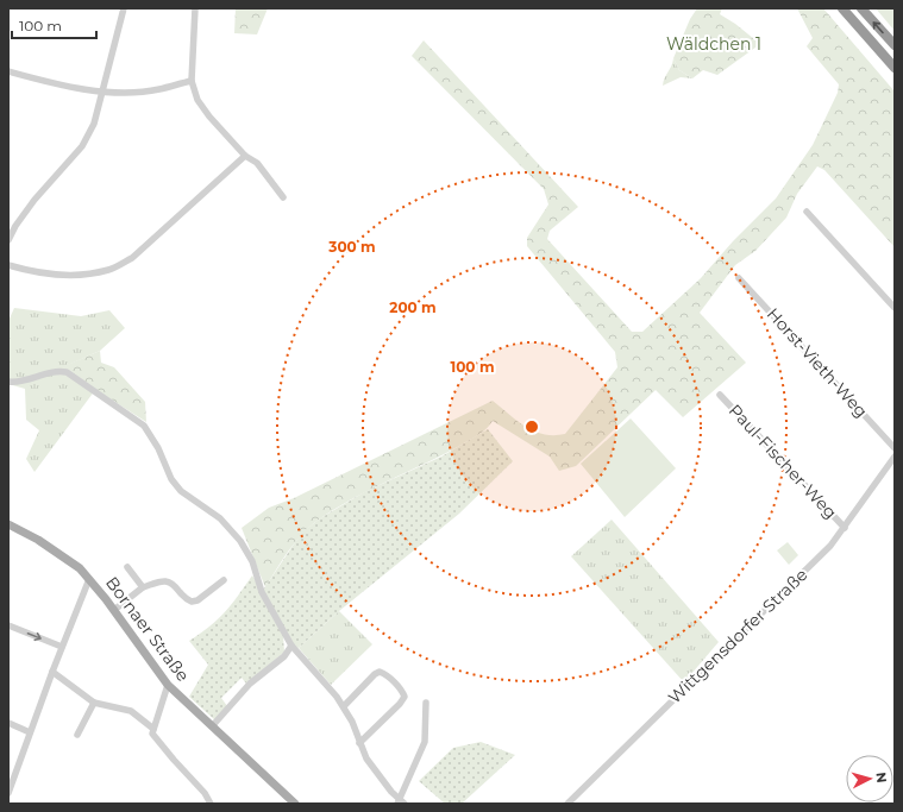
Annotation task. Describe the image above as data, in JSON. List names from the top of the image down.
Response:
{
  "streets": {
    "main road": ["Bornaer Straße"],
    "street": ["Horst-Vieth-Weg", "Paul-Fischer-Weg", "Wittgensdorfer Straße"]
  },
  "crossings": [
    ["Paul-Fischer-Weg", "Wittgensdorfer Straße"]
  ],
  "parks": ["Wäldchen 1"],
  "scale_bar": "100 m",
  "north": "right",
  "rings": ["300 m", "200 m", "100 m"]
}
